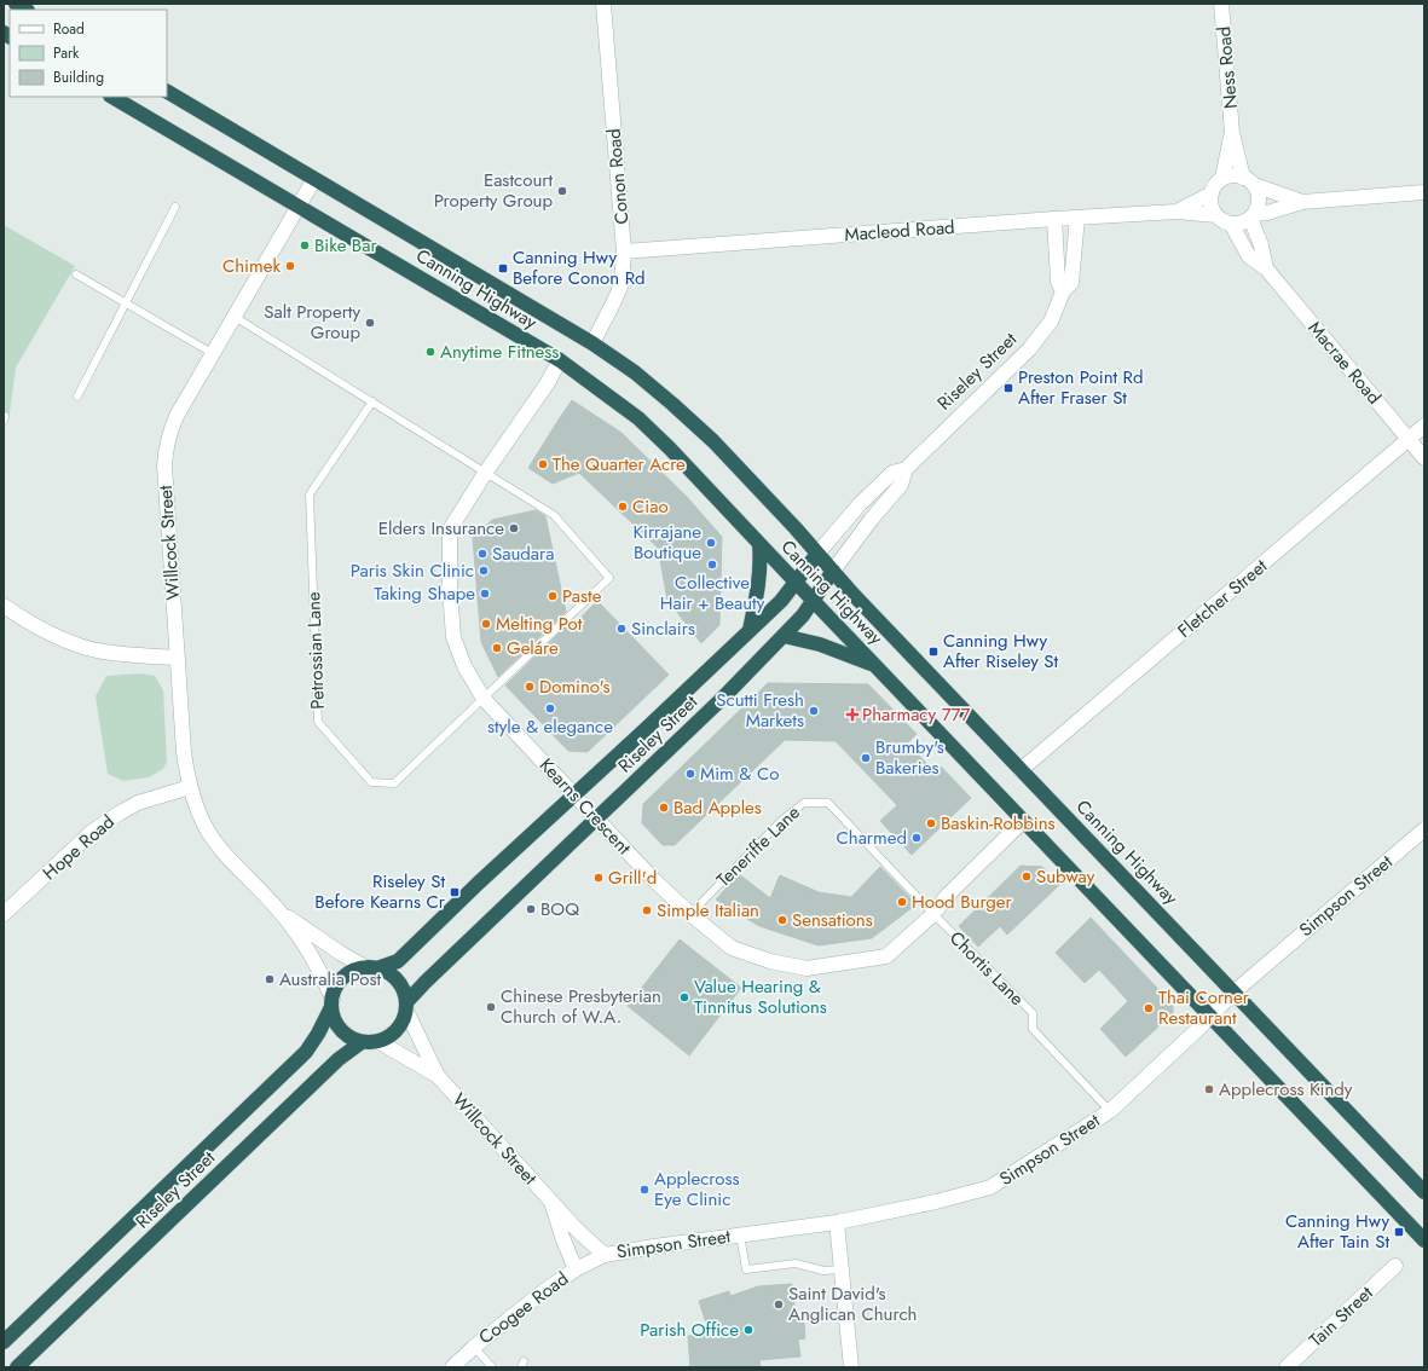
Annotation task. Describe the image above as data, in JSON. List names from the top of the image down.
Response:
{
  "streets": {
    "highway": ["Canning Highway", "Riseley Street"],
    "street": [
      "Ness Road",
      "Conon Road",
      "Macleod Road",
      "Macrae Road",
      "Willcock Street",
      "Fletcher Street",
      "Kearns Crescent",
      "Hope Road",
      "Simpson Street",
      "Coogee Road",
      "Tain Street"
    ],
    "lane": ["Petrossian Lane", "Teneriffe Lane", "Chortis Lane"]
  },
  "crossings": [
    ["Ness Road", "Macleod Road"],
    ["Ness Road", "Macrae Road"],
    ["Conon Road", "Macleod Road"],
    ["Conon Road", "Canning Highway"],
    ["Macleod Road", "Macrae Road"],
    ["Macleod Road", "Riseley Street"],
    ["Canning Highway", "Riseley Street"],
    ["Canning Highway", "Willcock Street"],
    ["Canning Highway", "Fletcher Street"],
    ["Canning Highway", "Kearns Crescent"],
    ["Canning Highway", "Simpson Street"],
    ["Macrae Road", "Fletcher Street"],
    ["Riseley Street", "Willcock Street"],
    ["Riseley Street", "Kearns Crescent"],
    ["Willcock Street", "Hope Road"],
    ["Willcock Street", "Simpson Street"],
    ["Willcock Street", "Coogee Road"],
    ["Petrossian Lane", "Kearns Crescent"],
    ["Kearns Crescent", "Teneriffe Lane"],
    ["Kearns Crescent", "Chortis Lane"],
    ["Teneriffe Lane", "Chortis Lane"],
    ["Simpson Street", "Chortis Lane"],
    ["Simpson Street", "Coogee Road"]
  ],
  "places": {
    "other": [
      "Eastcourt Property Group",
      "Bike Bar",
      "Chimek",
      "Salt Property Group",
      "Anytime Fitness",
      "The Quarter Acre",
      "Ciao",
      "Elders Insurance",
      "Kirrajane Boutique",
      "Saudara",
      "Collective Hair + Beauty",
      "Paris Skin Clinic",
      "Taking Shape",
      "Paste",
      "Melting Pot",
      "Sinclairs",
      "Geláre",
      "Domino's",
      "style & elegance",
      "Scutti Fresh Markets",
      "Brumby's Bakeries",
      "Mim & Co",
      "Bad Apples",
      "Baskin-Robbins",
      "Charmed",
      "Subway",
      "Grill'd",
      "Hood Burger",
      "BOQ",
      "Simple Italian",
      "Sensations",
      "Australia Post",
      "Value Hearing & Tinnitus Solutions",
      "Chinese Presbyterian Church of W.A.",
      "Thai Corner Restaurant",
      "Applecross Kindy",
      "Applecross Eye Clinic",
      "Saint David's Anglican Church",
      "Parish Office"
    ],
    "transit": [
      "Canning Hwy Before Conon Rd",
      "Preston Point Rd After Fraser St",
      "Canning Hwy After Riseley St",
      "Riseley St Before Kearns Cr",
      "Canning Hwy After Tain St"
    ],
    "health": ["Pharmacy 777"]
  },
  "legend": ["Road", "Park", "Building"]
}
